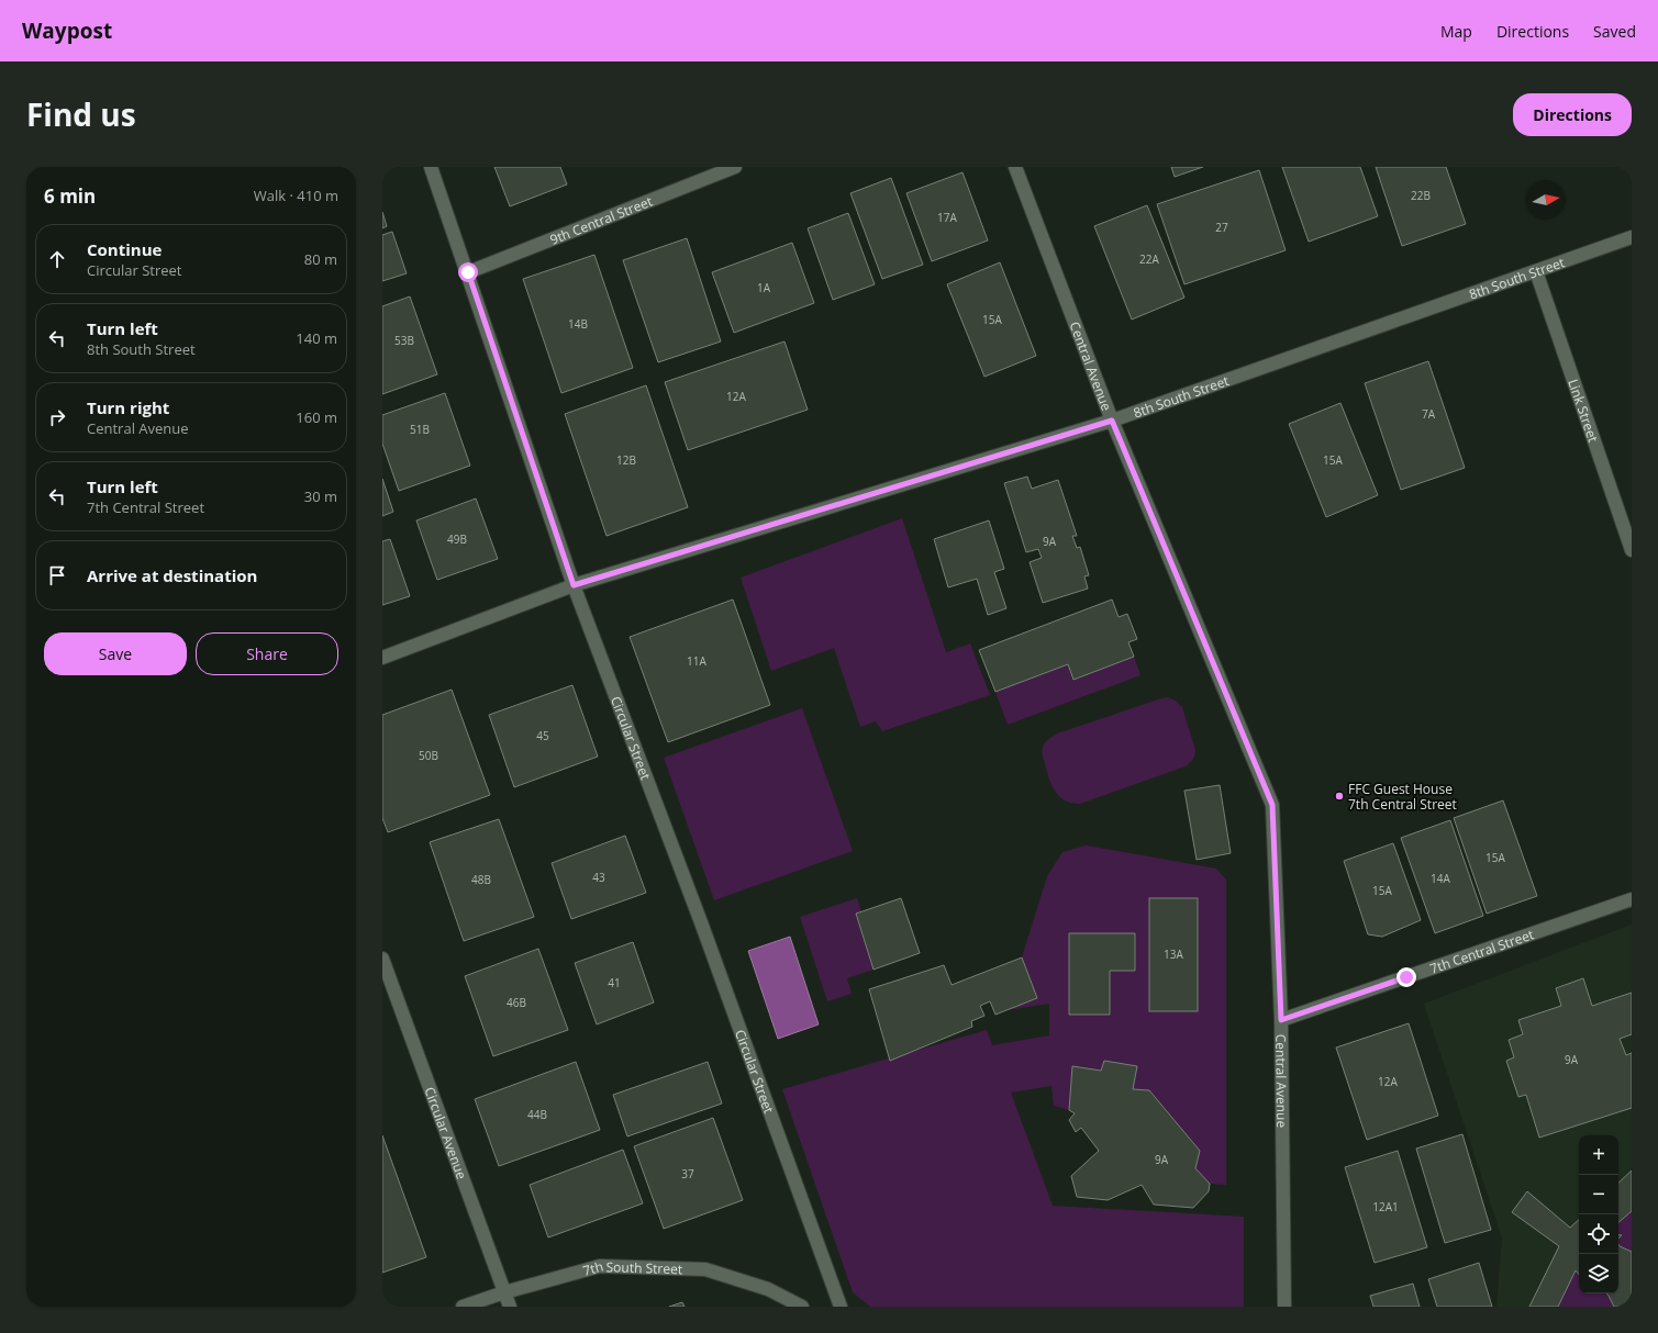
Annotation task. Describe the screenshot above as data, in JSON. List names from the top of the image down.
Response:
{
  "streets": {
    "street": [
      "9th Central Street",
      "8th South Street",
      "Central Avenue",
      "Link Street",
      "Circular Street",
      "7th Central Street",
      "Circular Avenue",
      "7th South Street"
    ]
  },
  "crossings": [
    ["9th Central Street", "Circular Street"],
    ["8th South Street", "Central Avenue"],
    ["8th South Street", "Link Street"],
    ["8th South Street", "Circular Street"],
    ["Central Avenue", "7th Central Street"],
    ["Circular Avenue", "7th South Street"]
  ],
  "places": ["FFC Guest House 7th Central Street"],
  "house_numbers": [
    "22B",
    "17A",
    "27",
    "22A",
    "1A",
    "15A",
    "14B",
    "53B",
    "12A",
    "7A",
    "51B",
    "12B",
    "15A",
    "49B",
    "9A",
    "11A",
    "45",
    "50B",
    "15A",
    "43",
    "14A",
    "48B",
    "15A",
    "13A",
    "41",
    "46B",
    "9A",
    "12A",
    "44B",
    "9A",
    "37",
    "12A1"
  ],
  "north": "right",
  "page": {
    "header": "Waypost",
    "nav": ["Map", "Directions", "Saved"],
    "title": "Find us",
    "buttons": [
      "Directions",
      ["Save", "Share"]
    ],
    "heading": ["6 min", "Walk · 410 m"],
    "list": [
      ["Continue", "Circular Street", "80 m"],
      ["Turn left", "8th South Street", "140 m"],
      ["Turn right", "Central Avenue", "160 m"],
      ["Turn left", "7th Central Street", "30 m"],
      "Arrive at destination"
    ],
    "map_buttons": ["+", "−"]
  }
}
